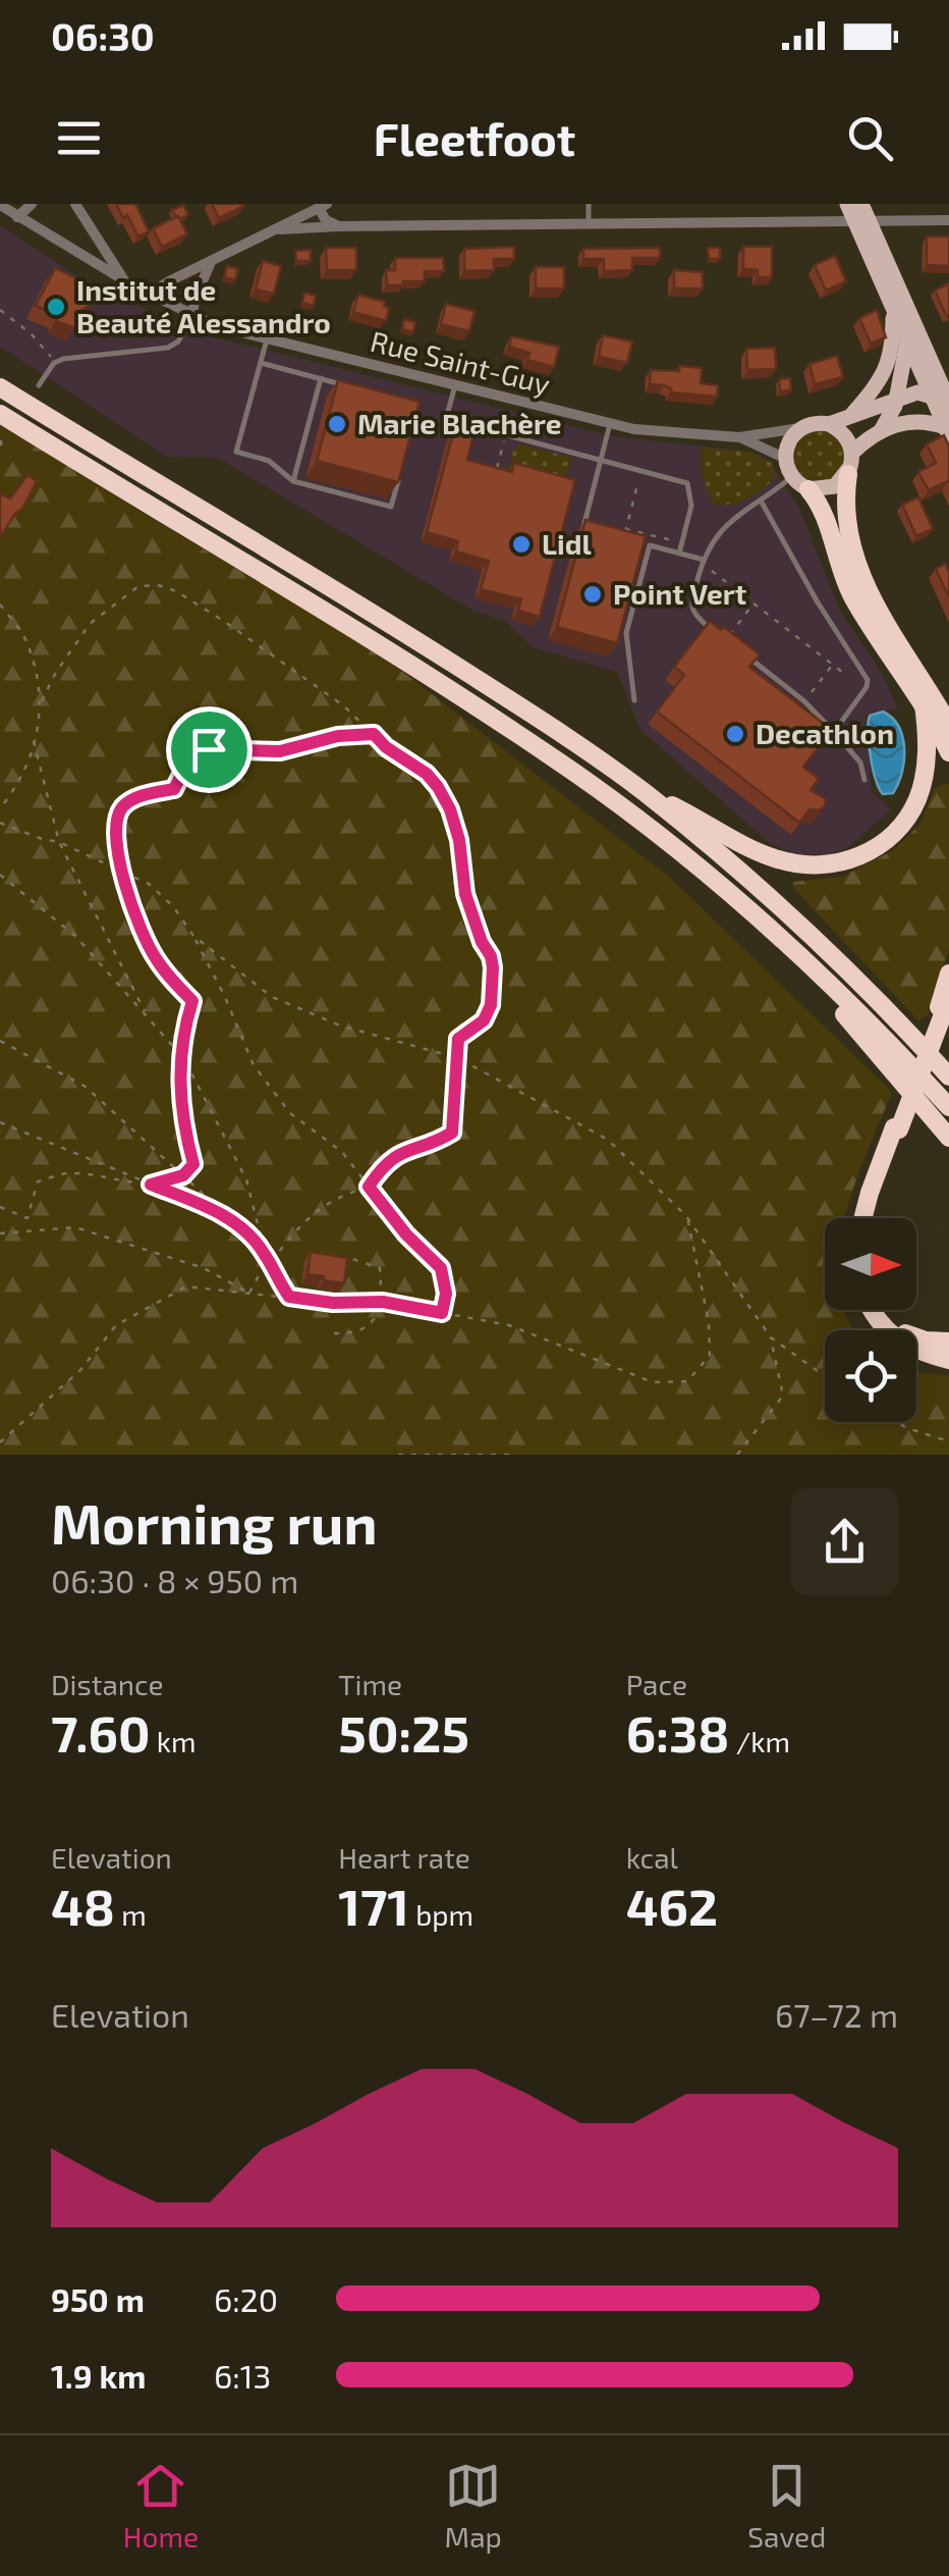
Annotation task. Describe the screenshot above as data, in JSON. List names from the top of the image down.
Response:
{
  "streets": {
    "street": ["Rue Saint-Guy"]
  },
  "places": [
    "Institut de Beauté Alessandro",
    "Marie Blachère",
    "Lidl",
    "Point Vert",
    "Decathlon"
  ],
  "north": "right",
  "page": {
    "status": "06:30",
    "header": "Fleetfoot",
    "heading": ["Morning run", "06:30 · 8 × 950 m"],
    "stats": [
      ["Distance", "7.60 km"],
      ["Time", "50:25"],
      ["Pace", "6:38 /km"],
      ["Elevation", "48 m"],
      ["Heart rate", "171 bpm"],
      ["kcal", "462"]
    ],
    "chart": ["Elevation", "67–72 m"],
    "list": [
      {
        "name": "950 m",
        "note": "6:20"
      },
      {
        "name": "1.9 km",
        "note": "6:13"
      }
    ],
    "tabs": ["Home", "Map", "Saved"]
  }
}
